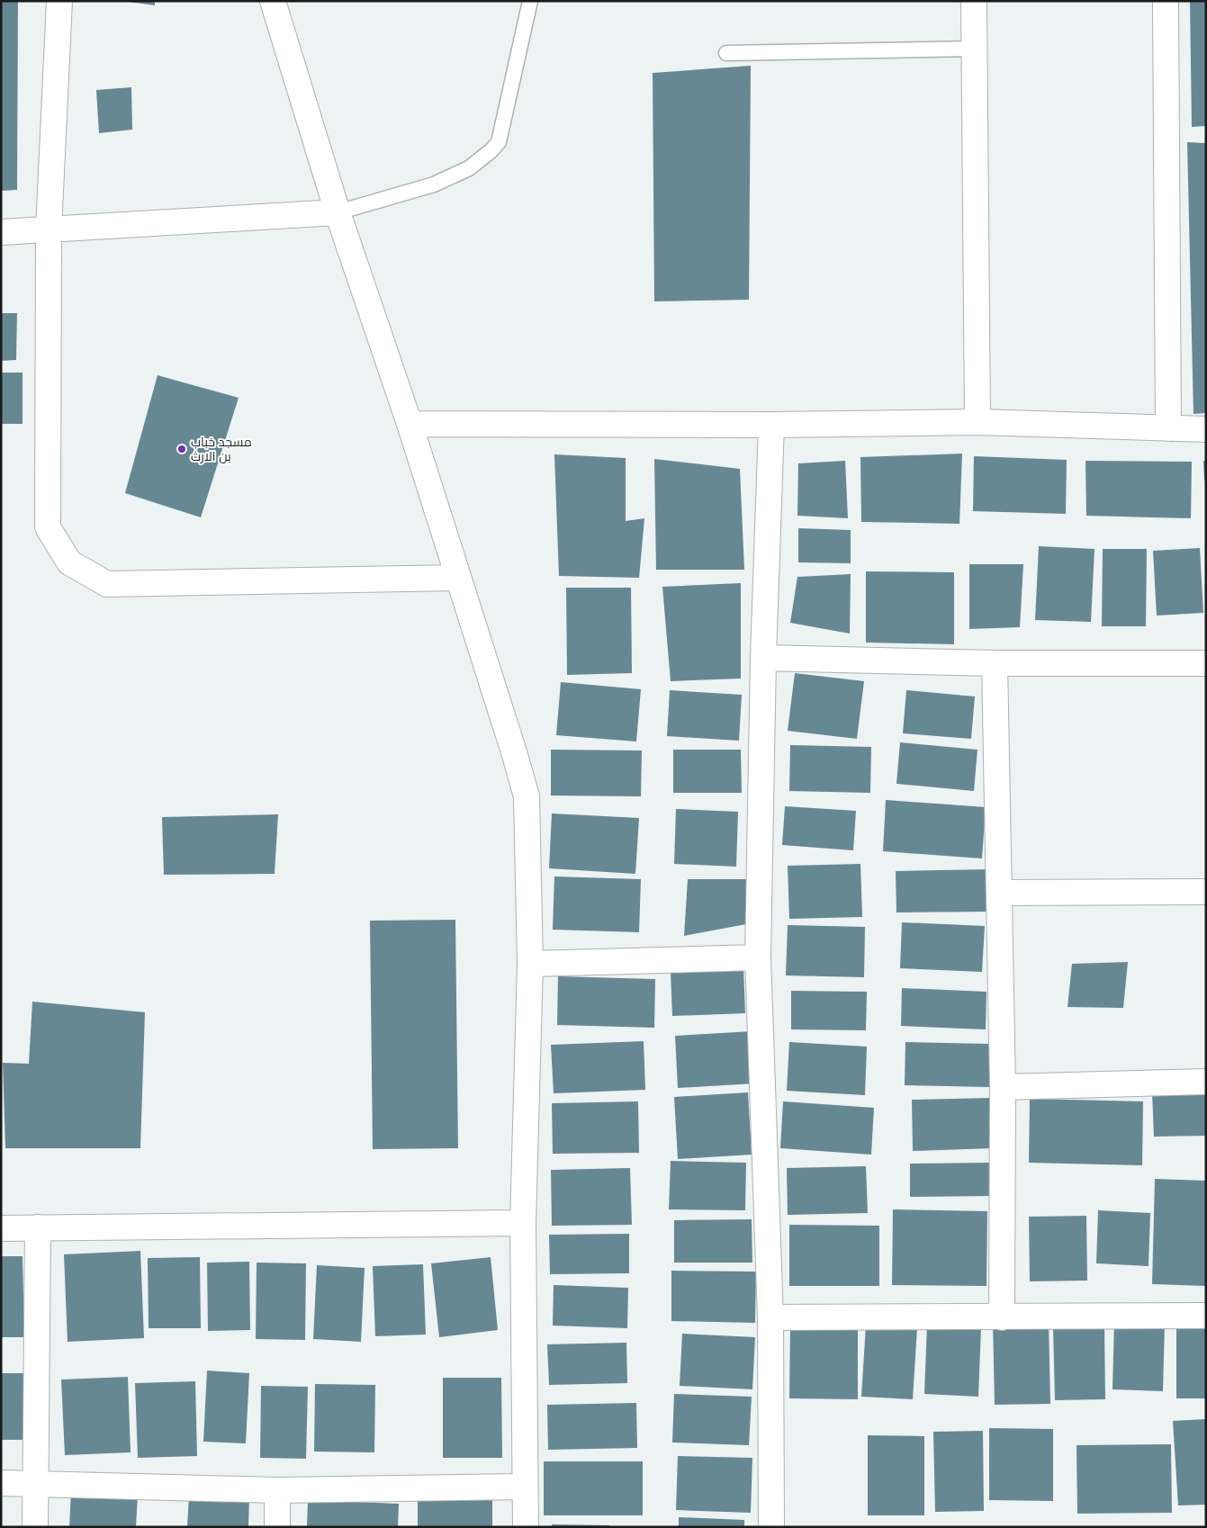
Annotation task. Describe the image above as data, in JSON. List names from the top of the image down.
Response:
{
  "places": ["مسجد خباب بن الارث"]
}
